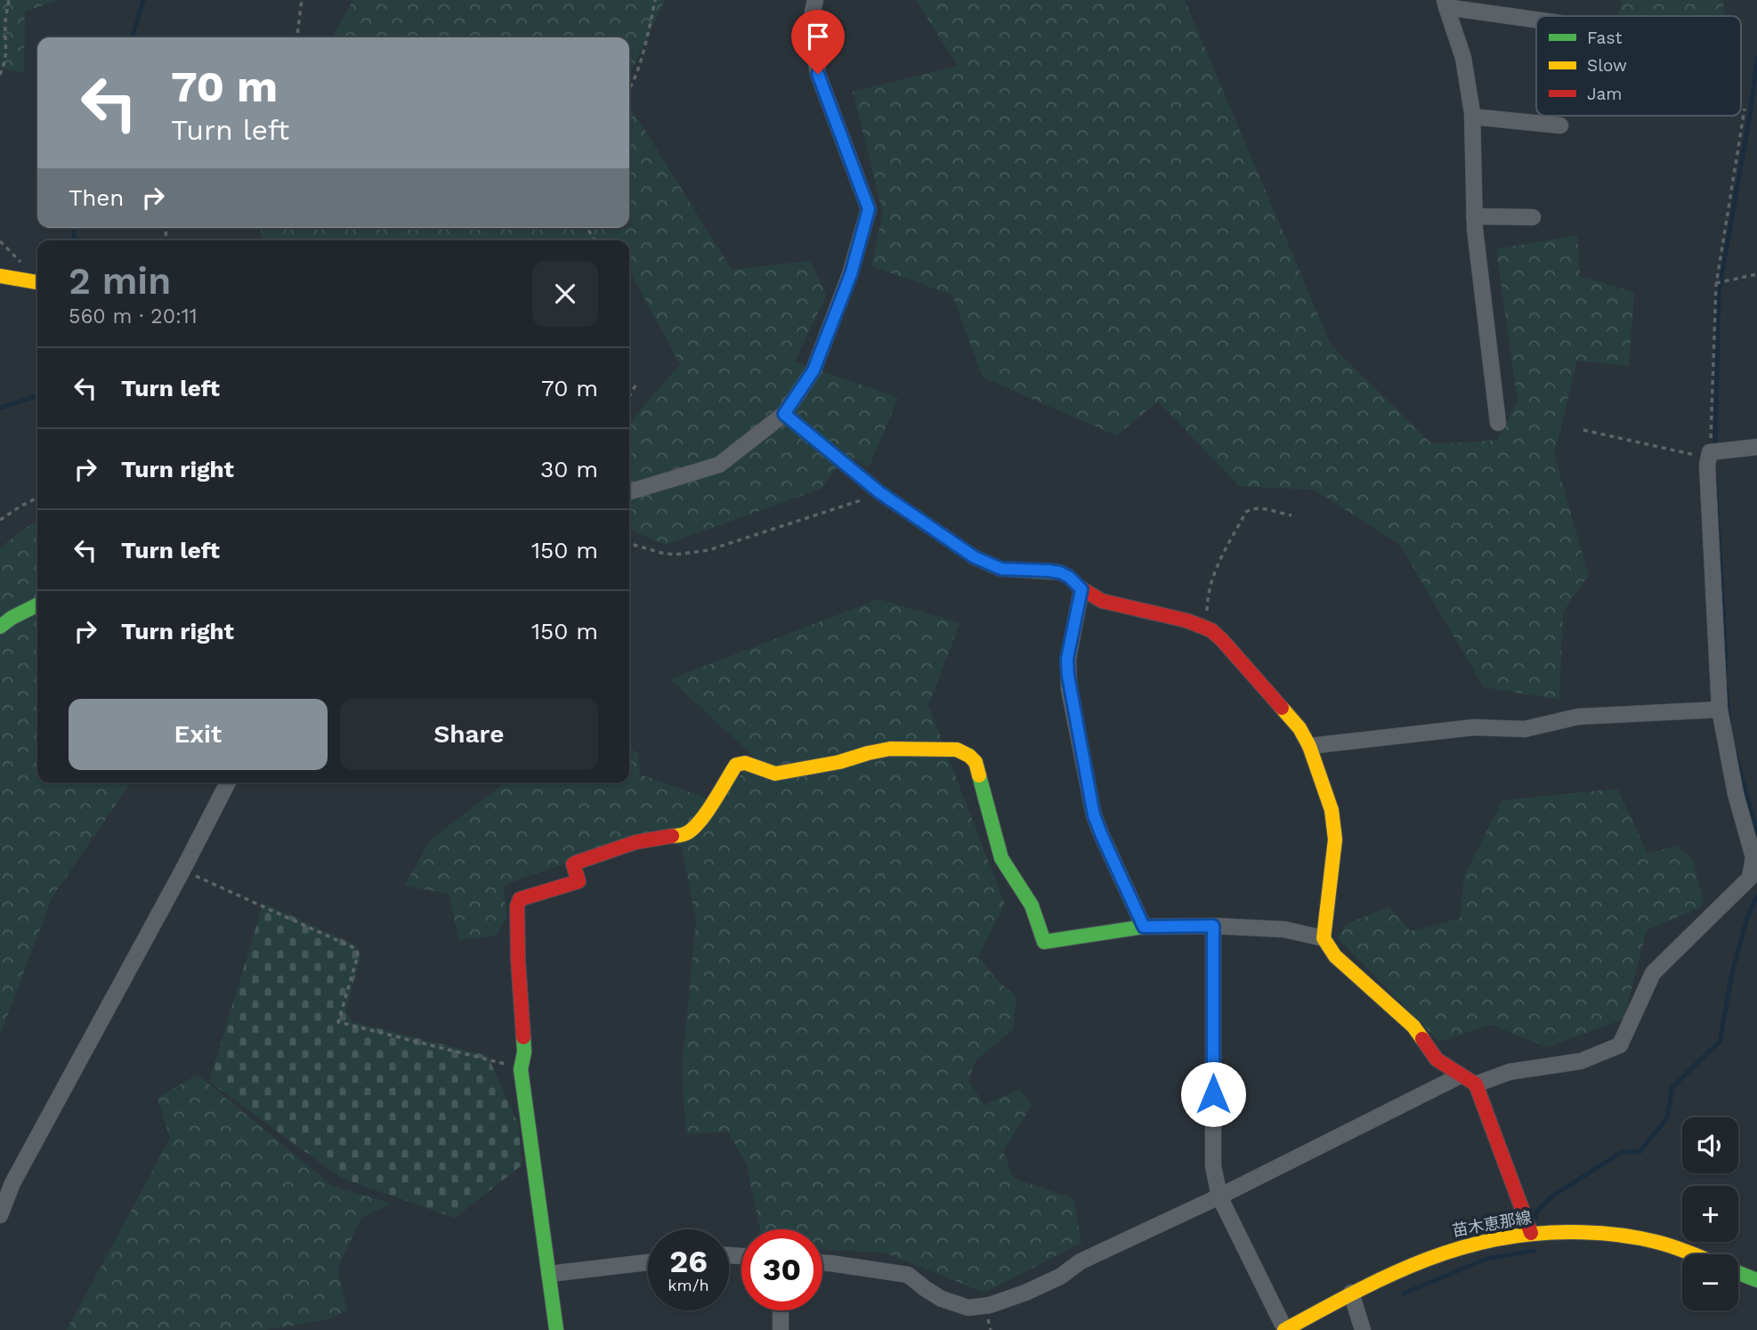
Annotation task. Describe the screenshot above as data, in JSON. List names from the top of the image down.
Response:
{
  "streets": {
    "street": ["苗木恵那線"]
  },
  "legend": ["Fast", "Slow", "Jam"],
  "page": {
    "turn": ["70 m", "Turn left"],
    "then": "Then",
    "heading": ["2 min", "560 m · 20:11"],
    "list": [
      {
        "name": "Turn left",
        "value": "70 m"
      },
      {
        "name": "Turn right",
        "value": "30 m"
      },
      {
        "name": "Turn left",
        "value": "150 m"
      },
      {
        "name": "Turn right",
        "value": "150 m"
      }
    ],
    "buttons": ["Exit", "Share"],
    "map_buttons": ["+", "−"],
    "speed": "26 km/h",
    "limit": "30"
  }
}
